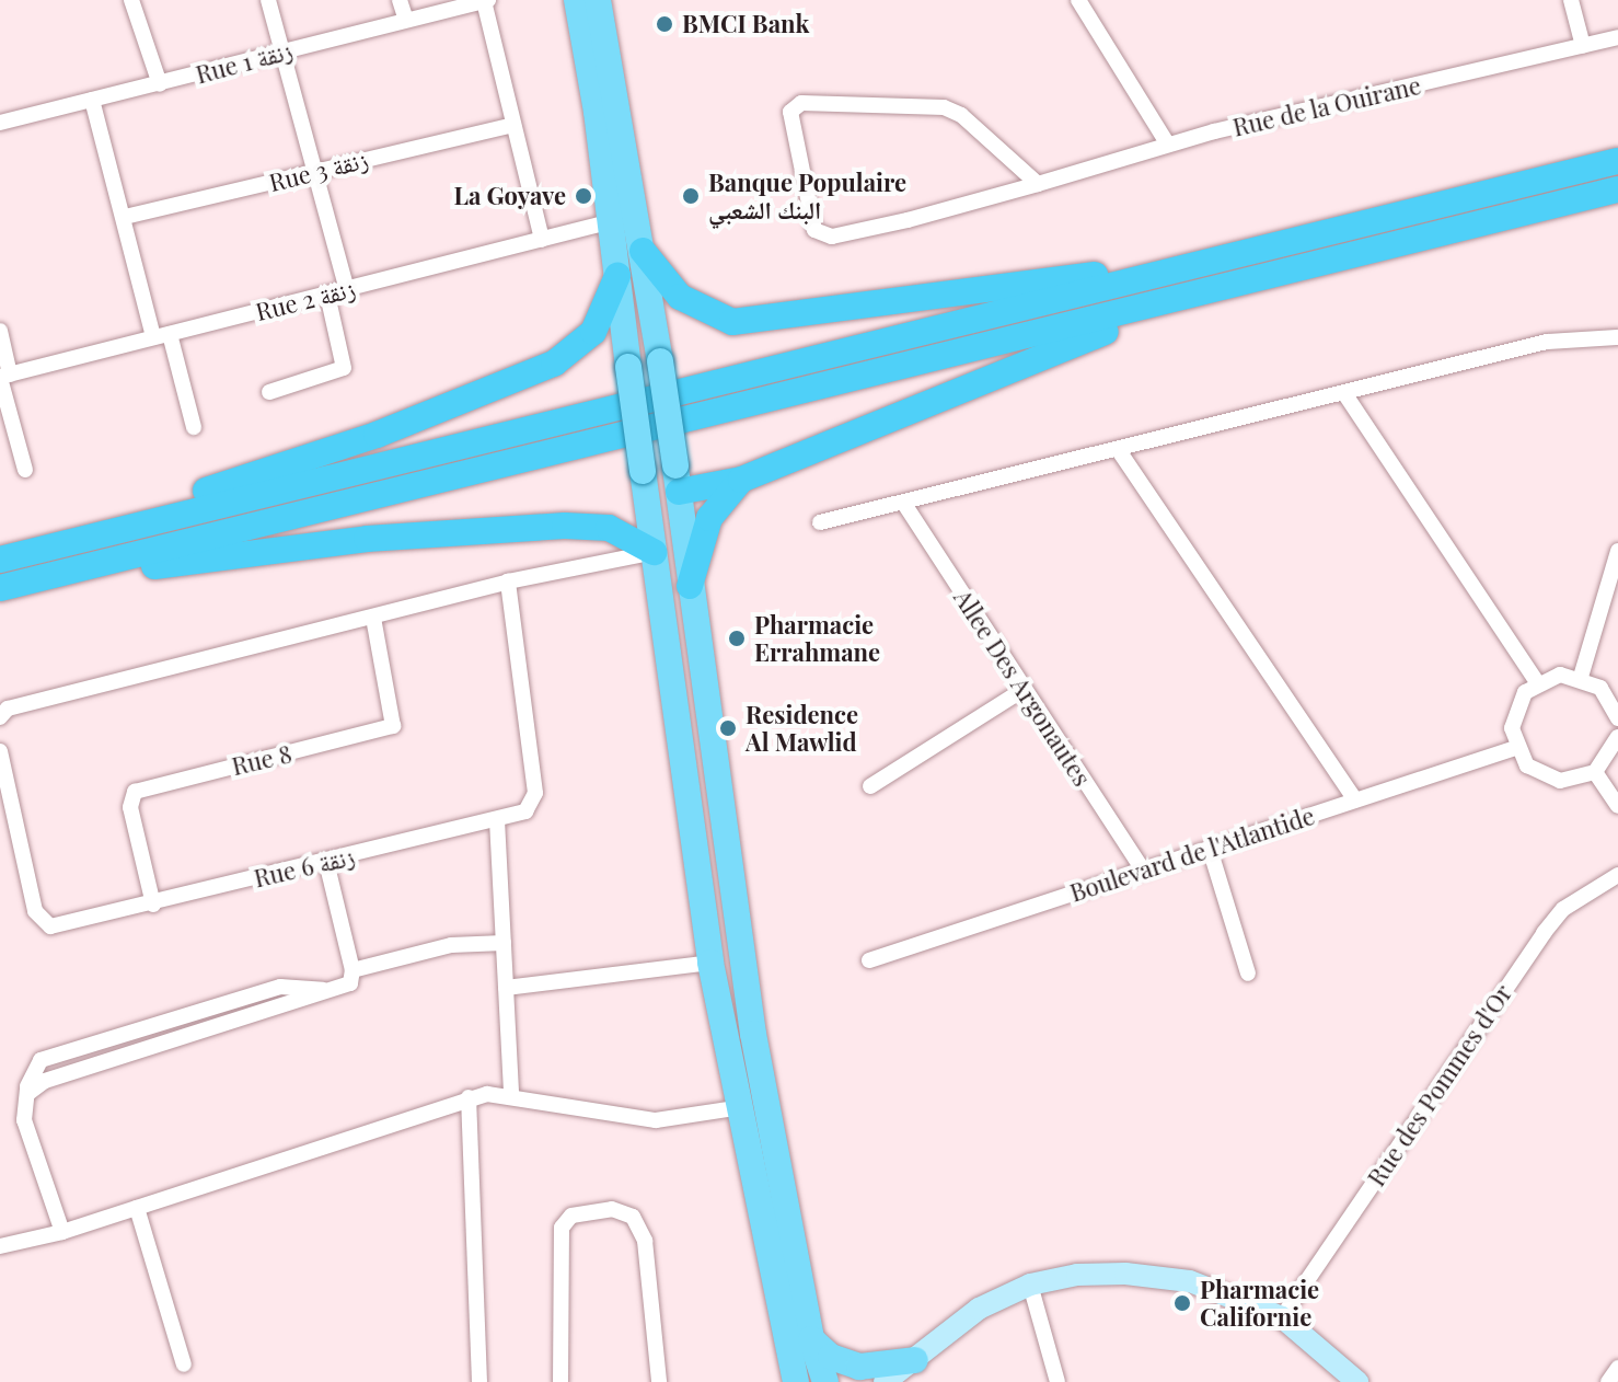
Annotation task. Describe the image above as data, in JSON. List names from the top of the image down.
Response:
{
  "streets": {
    "street": [
      "Rue 1 زنقة",
      "Rue de la Ouirane",
      "Rue 3 زنقة",
      "Rue 2 زنقة",
      "Allee Des Argonautes",
      "Rue 8",
      "Boulevard de l'Atlantide",
      "Rue 6 زنقة",
      "Rue des Pommes d'Or"
    ]
  },
  "crossings": [
    ["Allee Des Argonautes", "Boulevard de l'Atlantide"],
    ["Rue 8", "Rue 6 زنقة"]
  ],
  "places": [
    "BMCI Bank",
    "La Goyave",
    "Banque Populaire البنك الشعبي",
    "Pharmacie Errahmane",
    "Residence Al Mawlid",
    "Pharmacie Californie"
  ]
}
